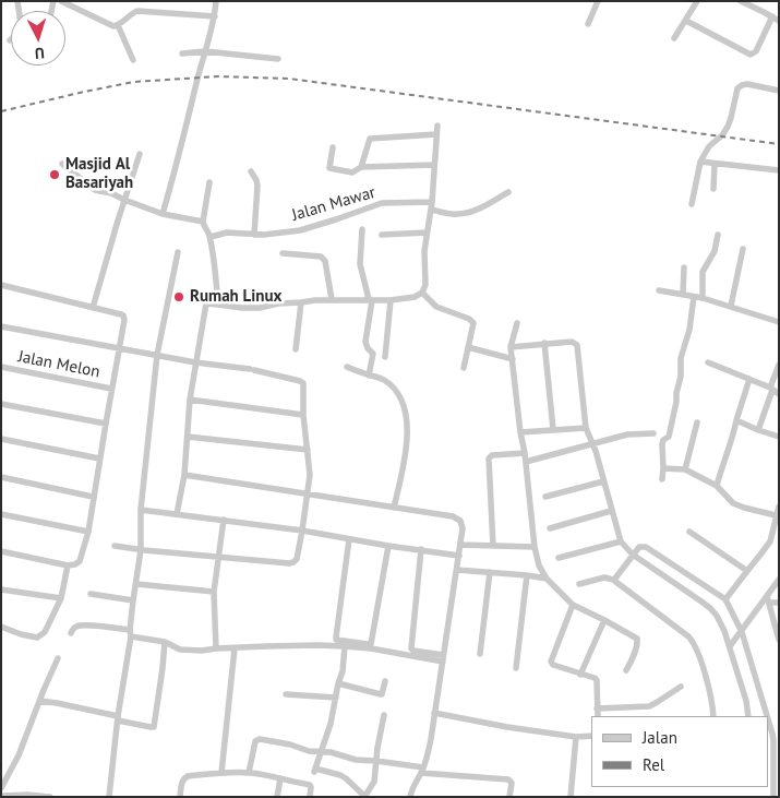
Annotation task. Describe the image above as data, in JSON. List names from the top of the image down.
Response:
{
  "streets": {
    "street": ["Jalan Mawar", "Jalan Melon"]
  },
  "places": ["Masjid Al Basariyah", "Rumah Linux"],
  "legend": ["Jalan", "Rel"],
  "north": "bottom"
}
